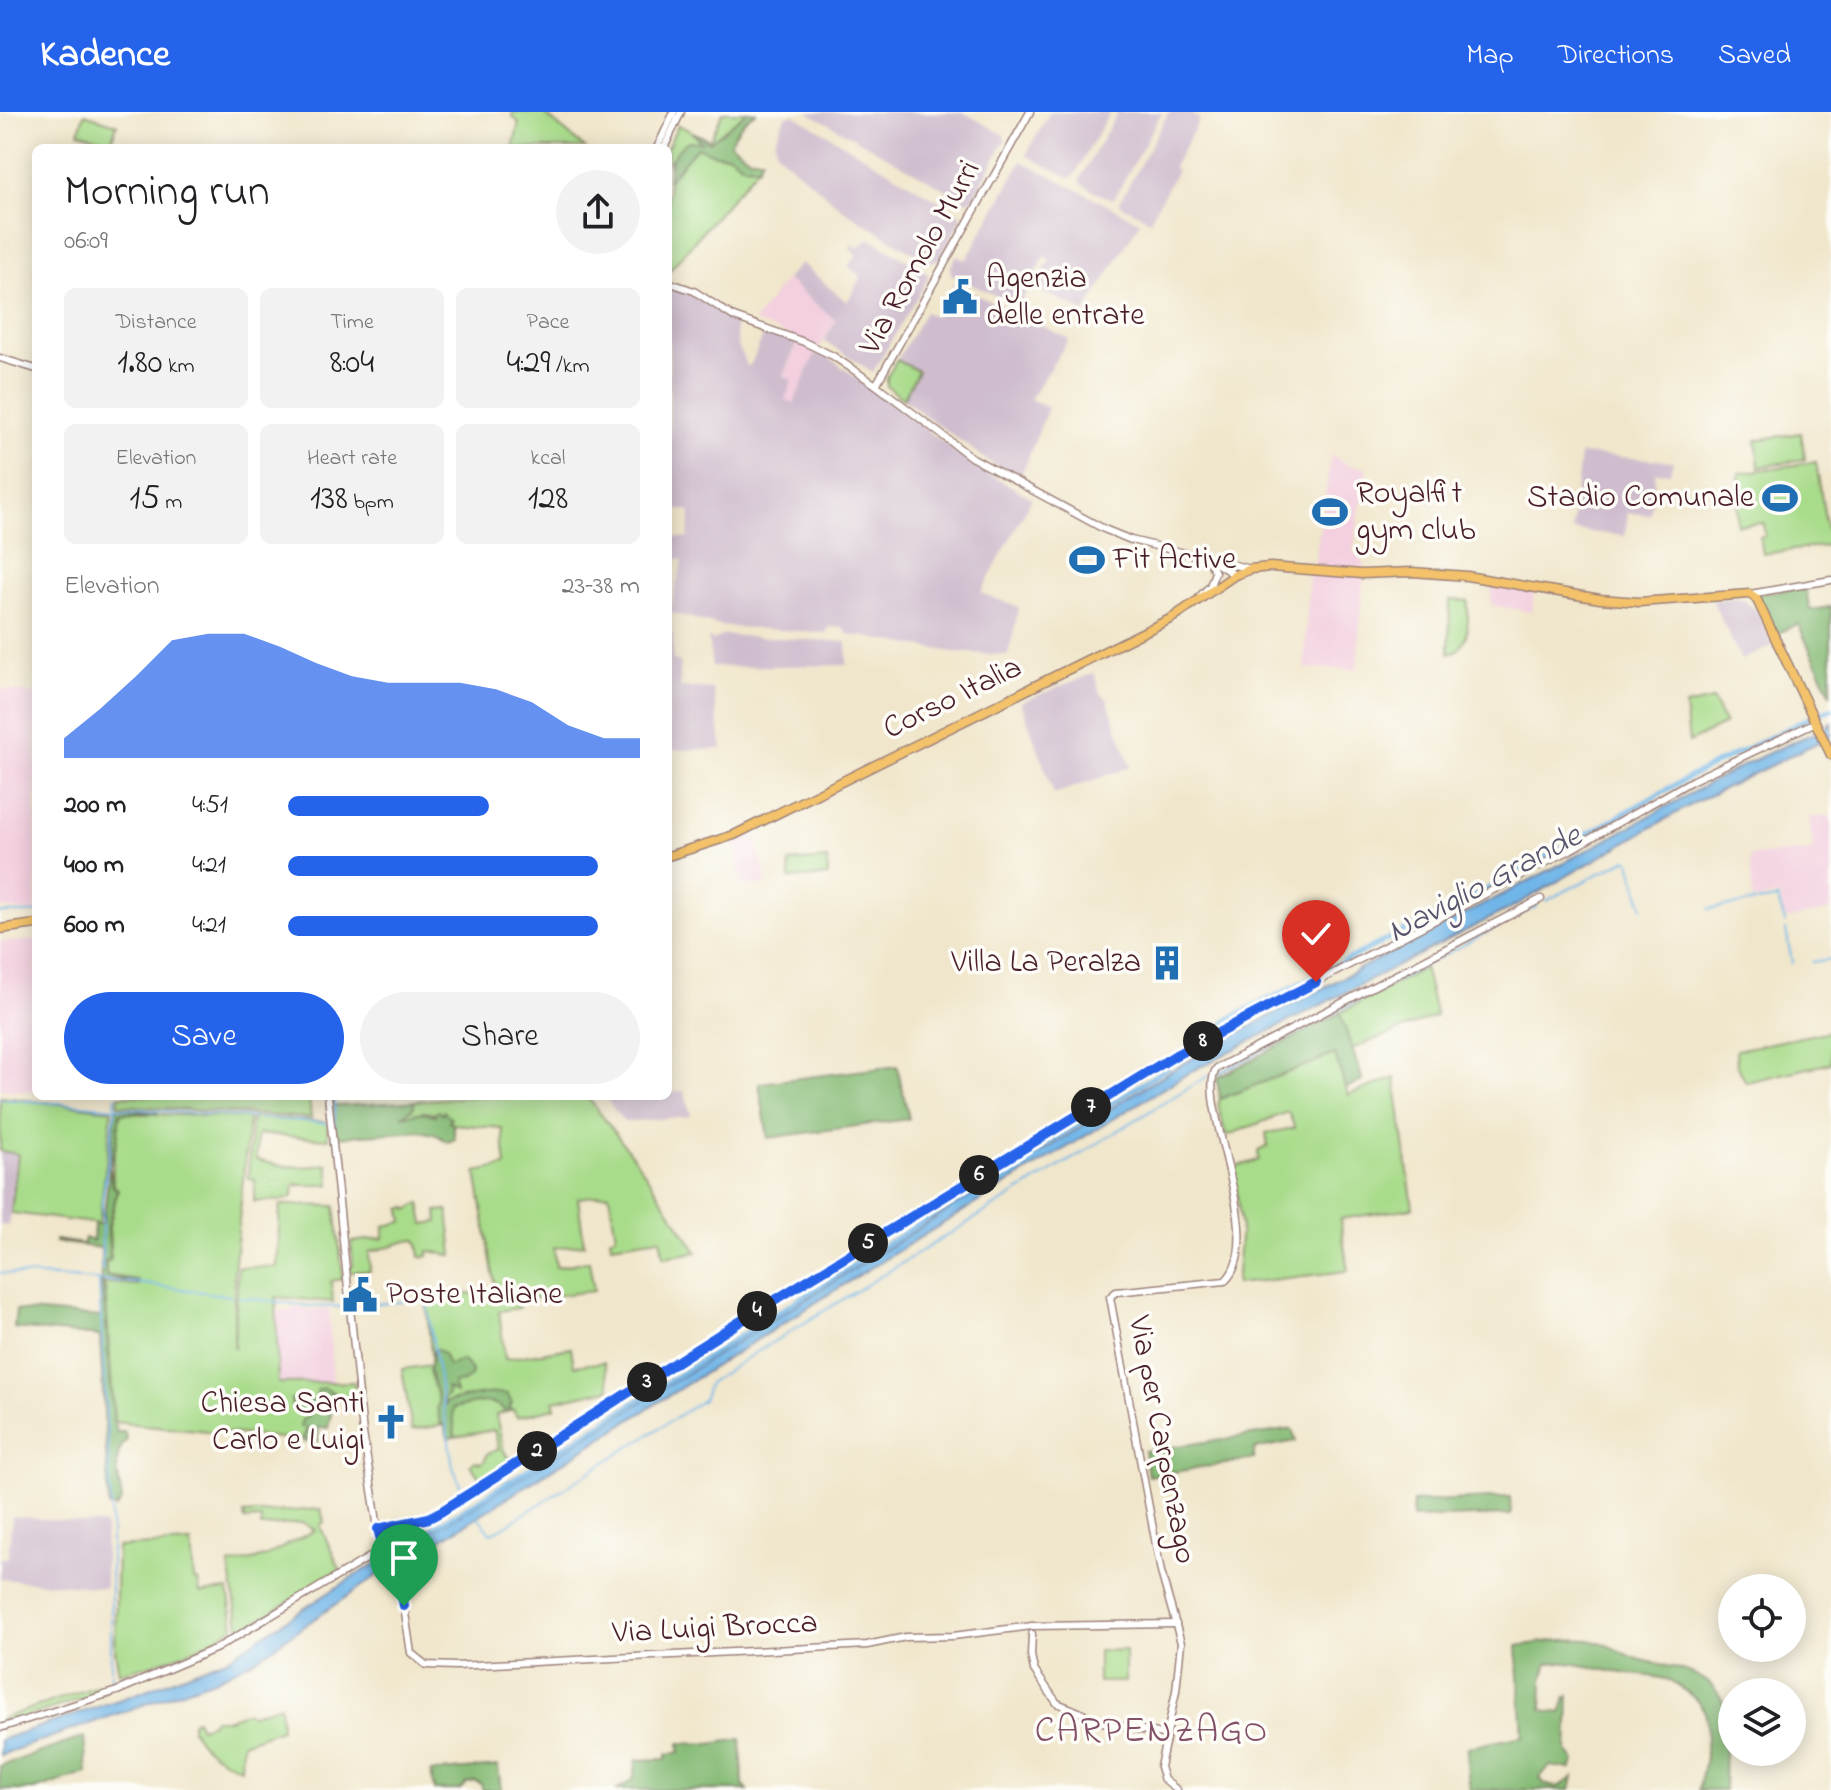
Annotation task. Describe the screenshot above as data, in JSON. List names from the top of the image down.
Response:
{
  "streets": {
    "main road": ["Corso Italia"],
    "street": ["Via Romolo Murri", "Via per Carpenzago", "Via Luigi Brocca"]
  },
  "crossings": [
    ["Via per Carpenzago", "Via Luigi Brocca"]
  ],
  "districts": ["CARPENZAGO"],
  "water": ["Naviglio Grande"],
  "places": {
    "public building": ["Agenzia delle entrate", "Poste Italiane"],
    "sports": ["Stadio Comunale", "Royalfit gym club", "Fit Active"],
    "building": ["Villa La Peralza"],
    "church": ["Chiesa Santi Carlo e Luigi"]
  },
  "page": {
    "header": "Kadence",
    "nav": ["Map", "Directions", "Saved"],
    "heading": ["Morning run", "06:09"],
    "stats": [
      ["Distance", "1.80 km"],
      ["Time", "8:04"],
      ["Pace", "4:29 /km"],
      ["Elevation", "15 m"],
      ["Heart rate", "138 bpm"],
      ["kcal", "128"]
    ],
    "chart": ["Elevation", "23–38 m"],
    "list": [
      {
        "name": "200 m",
        "note": "4:51"
      },
      {
        "name": "400 m",
        "note": "4:21"
      },
      {
        "name": "600 m",
        "note": "4:21"
      }
    ],
    "buttons": ["Save", "Share"],
    "pins": [
      "8",
      "7",
      "6",
      "5",
      "4",
      "3",
      "2"
    ]
  }
}
